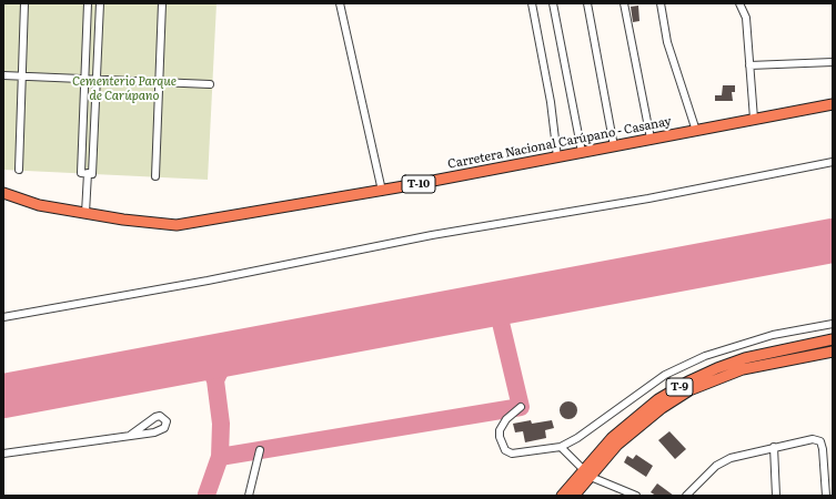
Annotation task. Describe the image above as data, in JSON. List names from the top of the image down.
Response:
{
  "streets": {
    "highway": ["Carretera Nacional Carúpano - Casanay", "T-10", "T-9"]
  },
  "parks": ["Cementerio Parque de Carúpano"]
}
